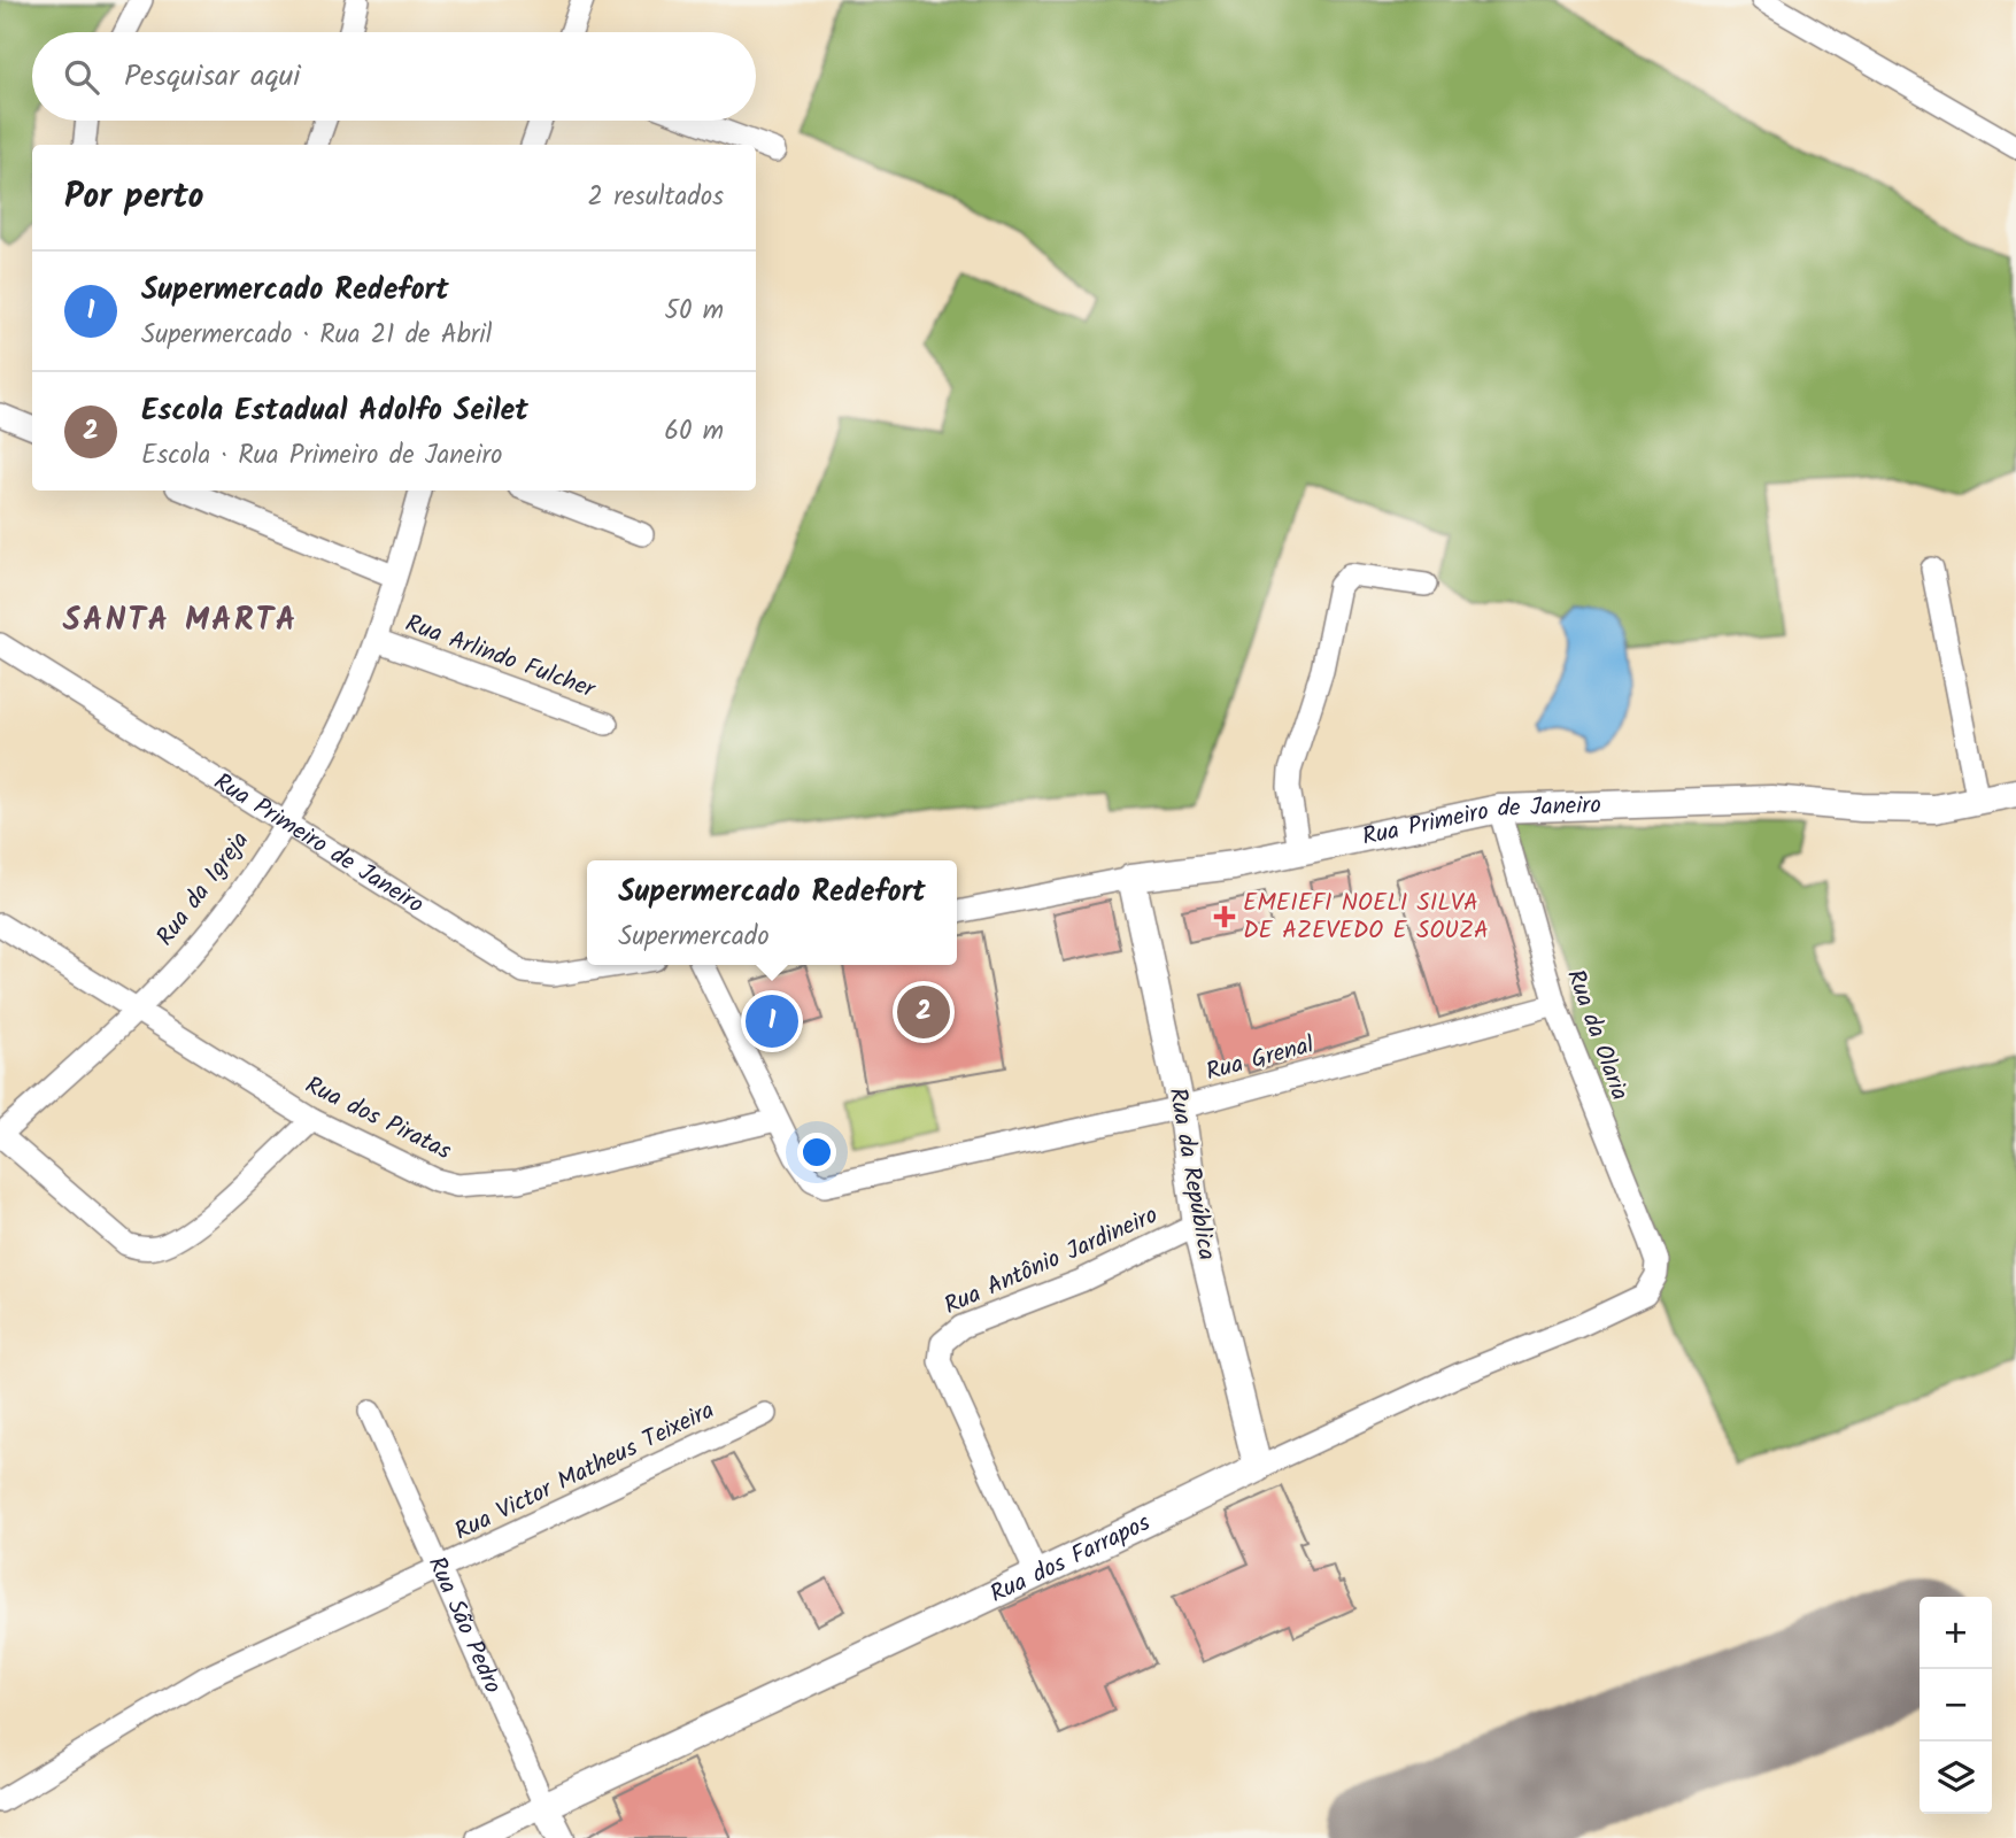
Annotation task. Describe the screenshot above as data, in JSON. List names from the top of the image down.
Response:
{
  "streets": {
    "street": [
      "Rua Arlindo Fulcher",
      "Rua Primeiro de Janeiro",
      "Rua da Igreja",
      "Rua da Olaria",
      "Rua Grenal",
      "Rua dos Piratas",
      "Rua da República",
      "Rua Antônio Jardineiro",
      "Rua Victor Matheus Teixeira",
      "Rua dos Farrapos",
      "Rua São Pedro"
    ]
  },
  "crossings": [
    ["Rua Arlindo Fulcher", "Rua da Igreja"],
    ["Rua Primeiro de Janeiro", "Rua da Igreja"],
    ["Rua Primeiro de Janeiro", "Rua da Olaria"],
    ["Rua Primeiro de Janeiro", "Rua da República"],
    ["Rua da Igreja", "Rua dos Piratas"],
    ["Rua da Olaria", "Rua Grenal"],
    ["Rua da Olaria", "Rua dos Farrapos"],
    ["Rua Grenal", "Rua dos Piratas"],
    ["Rua Grenal", "Rua da República"],
    ["Rua da República", "Rua Antônio Jardineiro"],
    ["Rua da República", "Rua dos Farrapos"],
    ["Rua Antônio Jardineiro", "Rua dos Farrapos"],
    ["Rua Victor Matheus Teixeira", "Rua São Pedro"],
    ["Rua dos Farrapos", "Rua São Pedro"]
  ],
  "districts": ["SANTA MARTA"],
  "places": {
    "health": ["EMEIEFI NOELI SILVA DE AZEVEDO E SOUZA"]
  },
  "page": {
    "search": "Pesquisar aqui",
    "heading": ["Por perto", "2 resultados"],
    "list": [
      {
        "mark": "1",
        "name": "Supermercado Redefort",
        "note": "Supermercado · Rua 21 de Abril",
        "value": "50 m"
      },
      {
        "mark": "2",
        "name": "Escola Estadual Adolfo Seilet",
        "note": "Escola · Rua Primeiro de Janeiro",
        "value": "60 m"
      }
    ],
    "popup": ["Supermercado Redefort", "Supermercado"],
    "pins": ["2", "1"],
    "map_buttons": ["+", "−"]
  }
}
